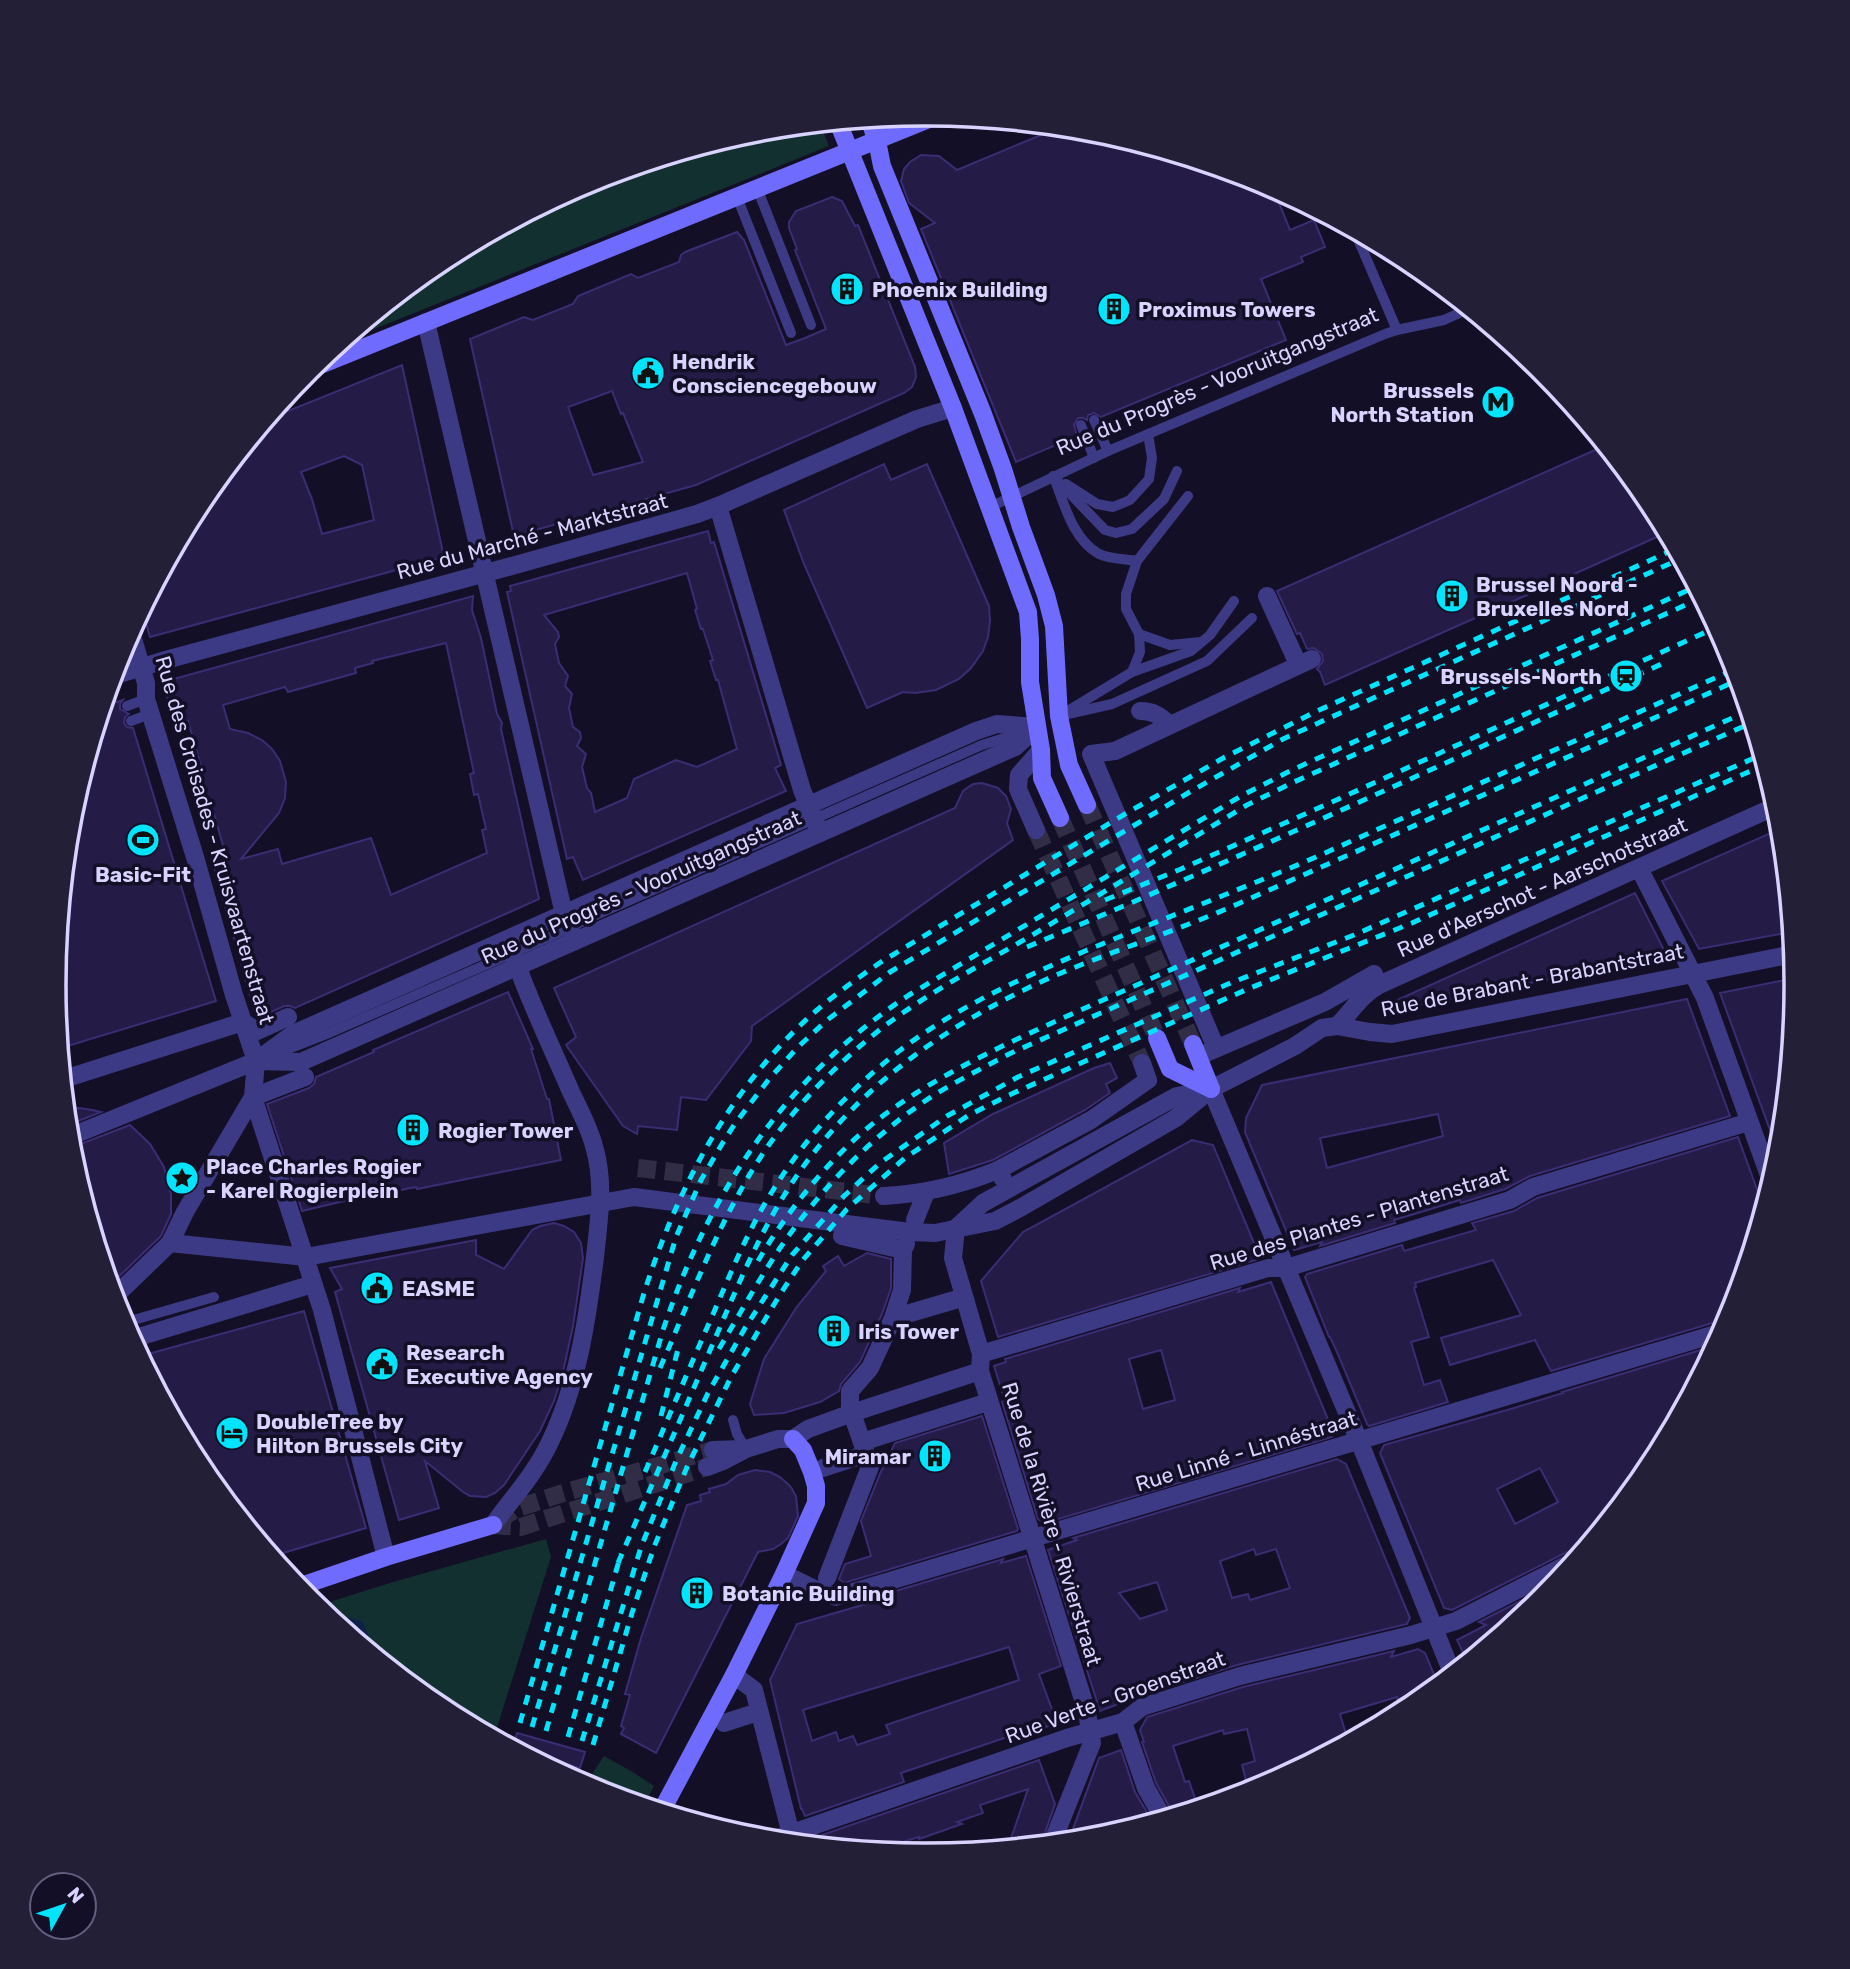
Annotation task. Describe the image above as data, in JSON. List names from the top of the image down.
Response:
{
  "streets": {
    "street": [
      "Rue du Progrès - Vooruitgangstraat",
      "Rue du Marché - Marktstraat",
      "Rue des Croisades - Kruisvaartenstraat",
      "Rue d'Aerschot - Aarschotstraat",
      "Rue de Brabant - Brabantstraat",
      "Rue des Plantes - Plantenstraat",
      "Rue Linné - Linnéstraat",
      "Rue de la Rivière - Rivierstraat",
      "Rue Verte - Groenstraat"
    ]
  },
  "crossings": [
    ["Rue du Progrès - Vooruitgangstraat", "Rue des Croisades - Kruisvaartenstraat"],
    ["Rue du Marché - Marktstraat", "Rue des Croisades - Kruisvaartenstraat"],
    ["Rue d'Aerschot - Aarschotstraat", "Rue de Brabant - Brabantstraat"],
    ["Rue des Plantes - Plantenstraat", "Rue de la Rivière - Rivierstraat"],
    ["Rue Linné - Linnéstraat", "Rue de la Rivière - Rivierstraat"],
    ["Rue de la Rivière - Rivierstraat", "Rue Verte - Groenstraat"]
  ],
  "places": {
    "building": [
      "Phoenix Building",
      "Proximus Towers",
      "Brussel Noord - Bruxelles Nord",
      "Rogier Tower",
      "Iris Tower",
      "Miramar",
      "Botanic Building"
    ],
    "public building": ["Hendrik Consciencegebouw", "EASME", "Research Executive Agency"],
    "metro station": ["Brussels North Station"],
    "station": ["Brussels-North"],
    "sports": ["Basic-Fit"],
    "place": ["Place Charles Rogier - Karel Rogierplein"],
    "hotel": ["DoubleTree by Hilton Brussels City"]
  },
  "north": "top right"
}
